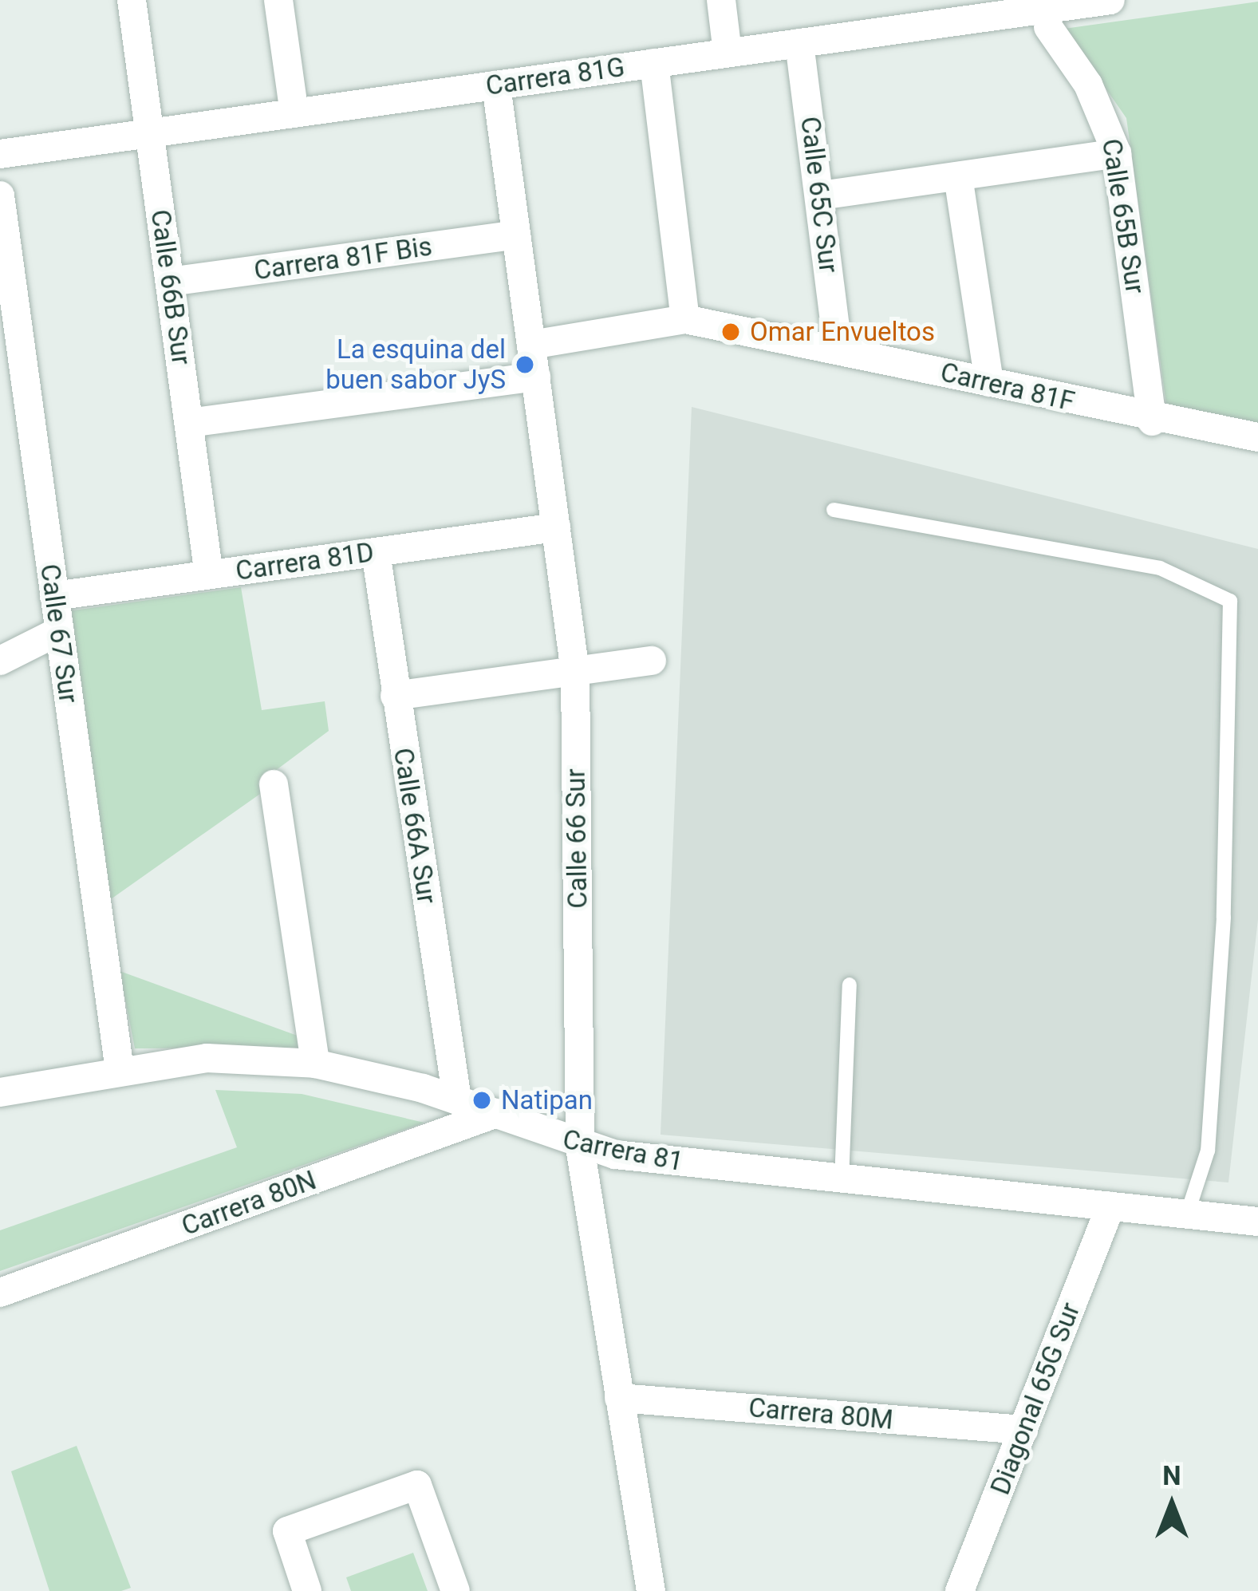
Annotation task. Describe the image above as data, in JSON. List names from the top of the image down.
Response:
{
  "streets": {
    "street": [
      "Carrera 81G",
      "Calle 65C Sur",
      "Calle 65B Sur",
      "Carrera 81F Bis",
      "Calle 66B Sur",
      "Carrera 81F",
      "Carrera 81D",
      "Calle 67 Sur",
      "Calle 66A Sur",
      "Calle 66 Sur",
      "Carrera 81",
      "Carrera 80N",
      "Diagonal 65G Sur",
      "Carrera 80M"
    ]
  },
  "crossings": [
    ["Carrera 81G", "Calle 65C Sur"],
    ["Carrera 81G", "Calle 66B Sur"],
    ["Carrera 81G", "Calle 66 Sur"],
    ["Calle 65C Sur", "Carrera 81F"],
    ["Calle 65B Sur", "Carrera 81F"],
    ["Carrera 81F Bis", "Calle 66B Sur"],
    ["Carrera 81F Bis", "Calle 66 Sur"],
    ["Calle 66B Sur", "Carrera 81D"],
    ["Carrera 81F", "Calle 66 Sur"],
    ["Carrera 81D", "Calle 67 Sur"],
    ["Carrera 81D", "Calle 66A Sur"],
    ["Carrera 81D", "Calle 66 Sur"],
    ["Calle 67 Sur", "Carrera 81"],
    ["Calle 66A Sur", "Carrera 81"],
    ["Calle 66 Sur", "Carrera 81"],
    ["Calle 66 Sur", "Carrera 80M"],
    ["Carrera 81", "Carrera 80N"],
    ["Carrera 81", "Diagonal 65G Sur"],
    ["Diagonal 65G Sur", "Carrera 80M"]
  ],
  "places": ["Omar Envueltos", "La esquina del buen sabor JyS", "Natipan"],
  "north": "top"
}
